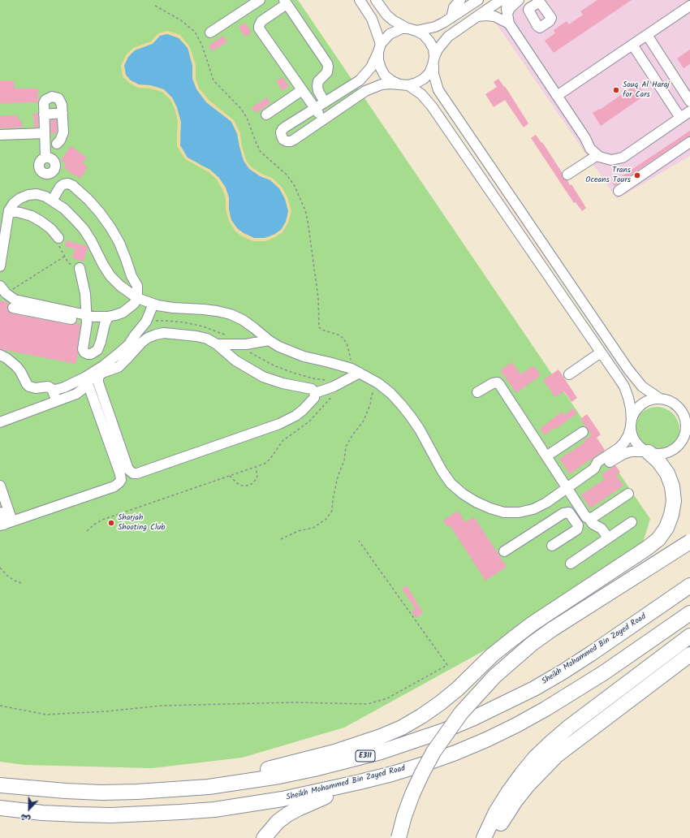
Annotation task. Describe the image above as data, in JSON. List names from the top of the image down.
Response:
{
  "streets": {
    "highway": ["Sheikh Mohammed Bin Zayed Road", "E311"]
  },
  "places": ["Souq Al Haraj for Cars", "Trans Oceans Tours", "Sharjah Shooting Club"],
  "north": "bottom"
}
